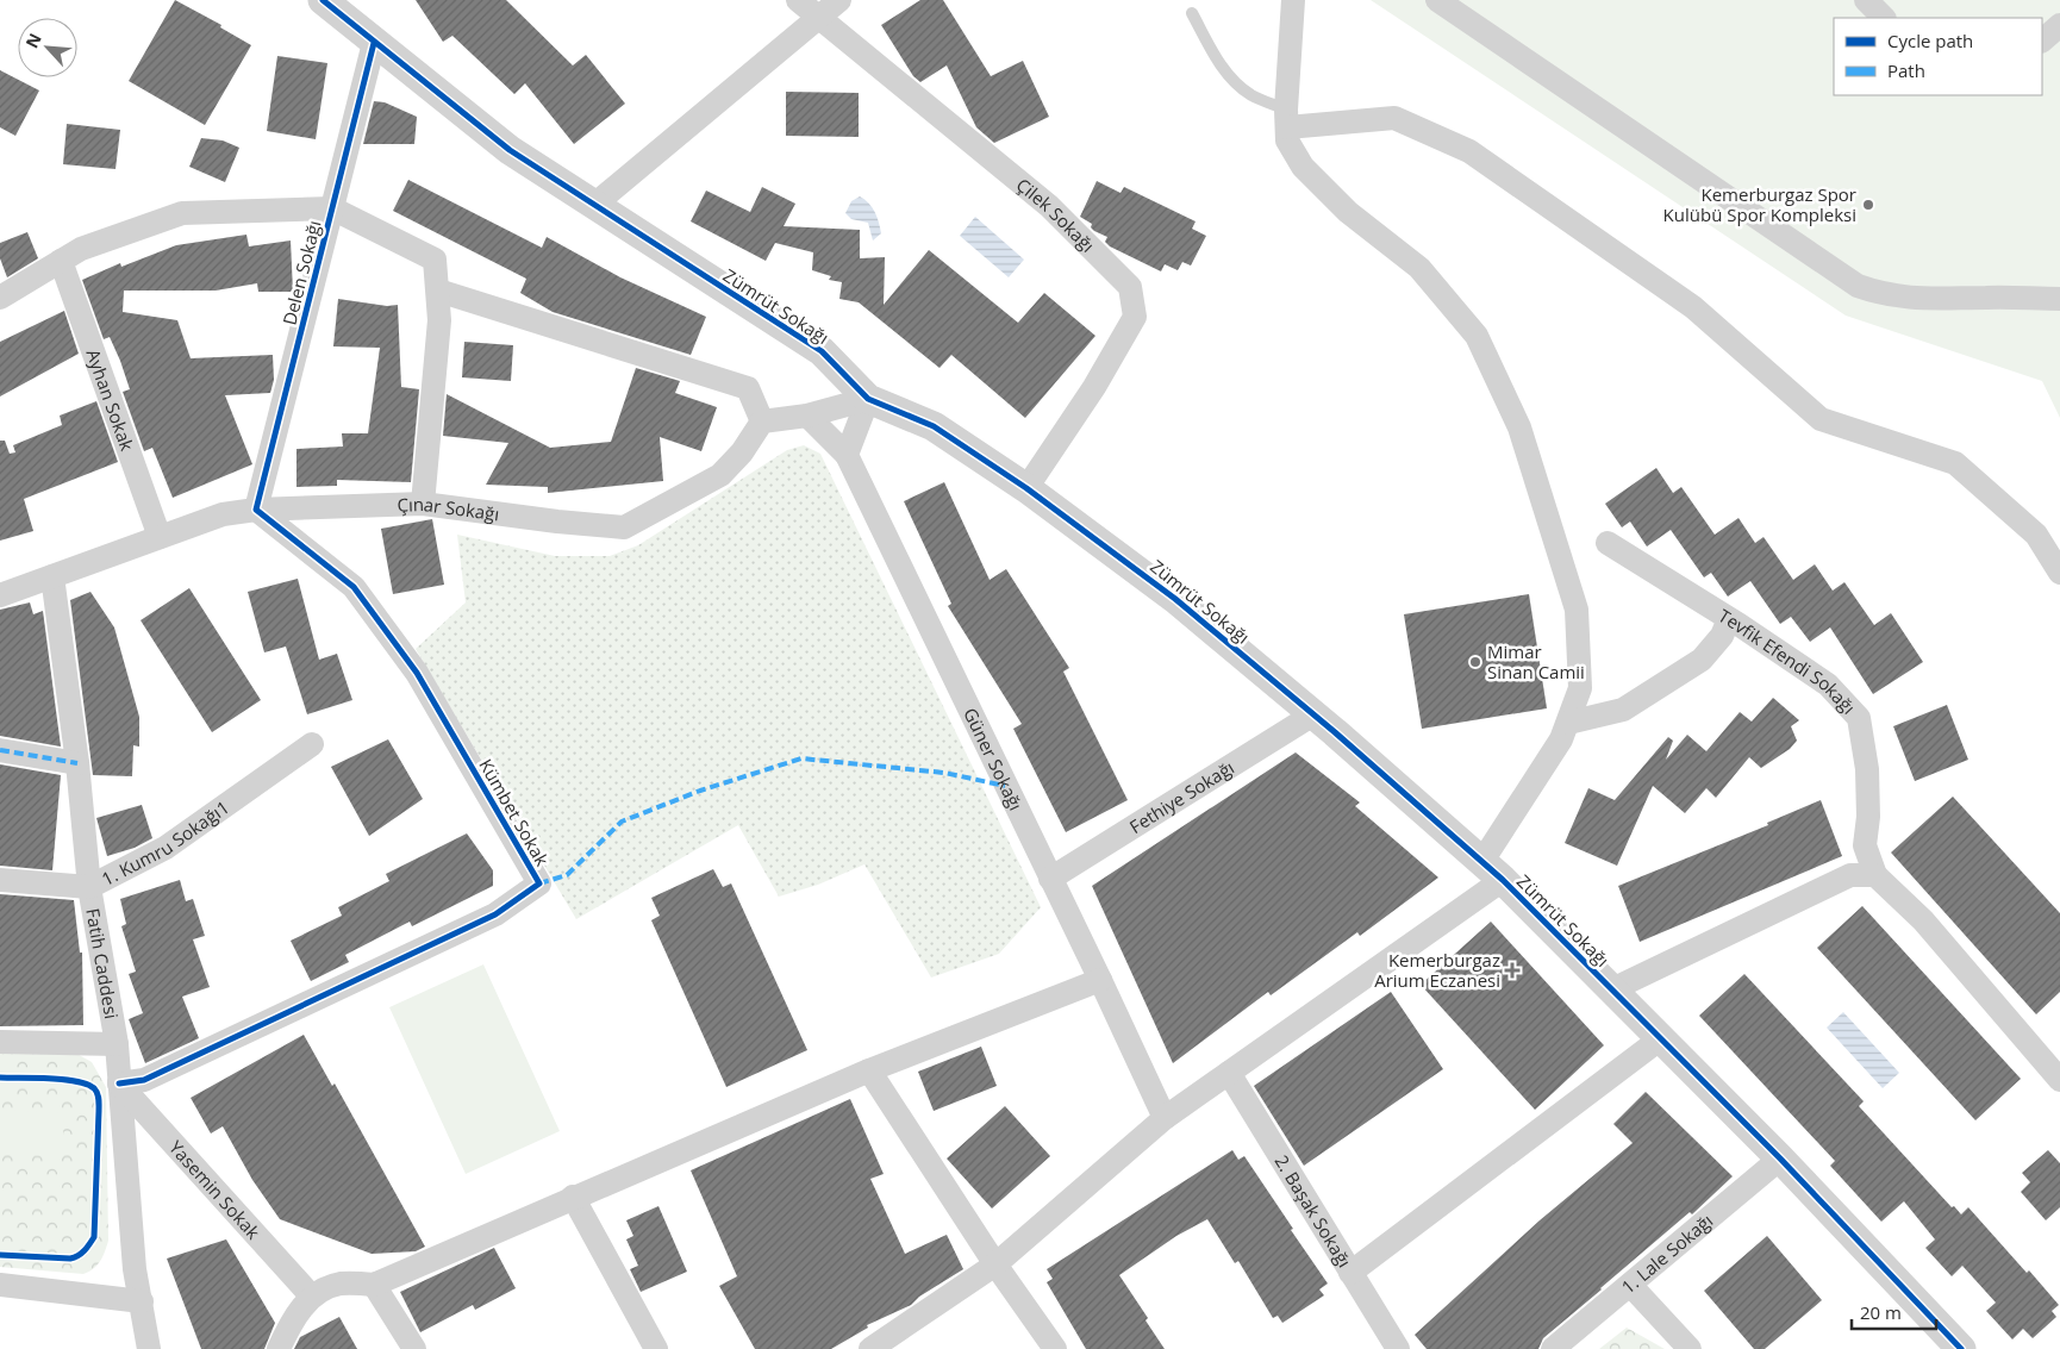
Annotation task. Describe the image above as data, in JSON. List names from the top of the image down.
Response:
{
  "streets": {
    "street": [
      "Çilek Sokağı",
      "Delen Sokağı",
      "Zümrüt Sokağı",
      "Ayhan Sokak",
      "Çınar Sokağı",
      "Tevfik Efendi Sokağı",
      "Güner Sokağı",
      "Fethiye Sokağı",
      "Kümbet Sokak",
      "1. Kumru Sokağı1",
      "Fatih Caddesi",
      "Yasemin Sokak",
      "2. Başak Sokağı",
      "1. Lale Sokağı"
    ]
  },
  "crossings": [
    ["Çilek Sokağı", "Zümrüt Sokağı"],
    ["Delen Sokağı", "Zümrüt Sokağı"],
    ["Delen Sokağı", "Çınar Sokağı"],
    ["Delen Sokağı", "Kümbet Sokak"],
    ["Zümrüt Sokağı", "Fethiye Sokağı"],
    ["Zümrüt Sokağı", "1. Lale Sokağı"],
    ["Ayhan Sokak", "Çınar Sokağı"],
    ["Çınar Sokağı", "Kümbet Sokak"],
    ["Çınar Sokağı", "Fatih Caddesi"],
    ["Güner Sokağı", "Fethiye Sokağı"],
    ["Kümbet Sokak", "Fatih Caddesi"],
    ["Kümbet Sokak", "Yasemin Sokak"],
    ["1. Kumru Sokağı1", "Fatih Caddesi"],
    ["Fatih Caddesi", "Yasemin Sokak"]
  ],
  "places": {
    "other": ["Kemerburgaz Spor Kulübü Spor Kompleksi", "Mimar Sinan Camii"],
    "health": ["Kemerburgaz Arium Eczanesi"]
  },
  "legend": ["Cycle path", "Path"],
  "scale_bar": "20 m",
  "north": "top left"
}
